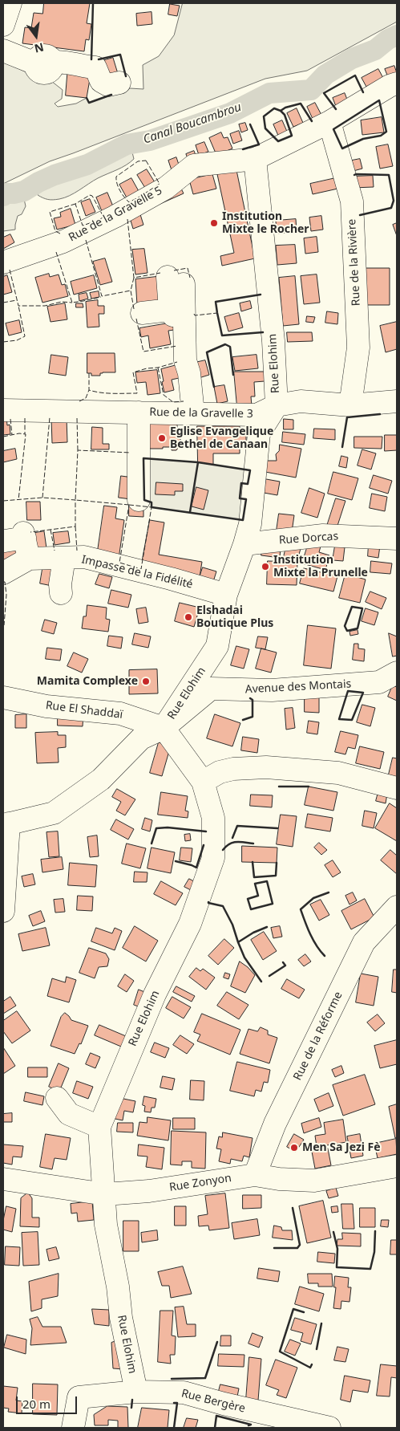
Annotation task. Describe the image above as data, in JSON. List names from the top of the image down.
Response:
{
  "streets": {
    "street": [
      "Rue de la Gravelle 5",
      "Rue de la Rivière",
      "Rue Elohim",
      "Rue de la Gravelle 3",
      "Rue Dorcas",
      "Impasse de la Fidélité",
      "Avenue des Montais",
      "Rue El Shaddaï",
      "Rue de la Réforme",
      "Rue Zonyon",
      "Rue Bergère"
    ]
  },
  "crossings": [
    ["Rue de la Gravelle 5", "Rue de la Rivière"],
    ["Rue de la Gravelle 5", "Rue Elohim"],
    ["Rue de la Rivière", "Rue de la Gravelle 3"],
    ["Rue Elohim", "Rue de la Gravelle 3"],
    ["Rue Elohim", "Rue Dorcas"],
    ["Rue Elohim", "Impasse de la Fidélité"],
    ["Rue Elohim", "Avenue des Montais"],
    ["Rue Elohim", "Rue El Shaddaï"],
    ["Rue Elohim", "Rue Zonyon"],
    ["Rue Elohim", "Rue Bergère"],
    ["Avenue des Montais", "Rue El Shaddaï"],
    ["Rue de la Réforme", "Rue Zonyon"]
  ],
  "water": ["Canal Boucambrou"],
  "places": [
    "Institution Mixte le Rocher",
    "Eglise Evangelique Bethel de Canaan",
    "Institution Mixte la Prunelle",
    "Elshadai Boutique Plus",
    "Mamita Complexe",
    "Men Sa Jezi Fè"
  ],
  "scale_bar": "20 m",
  "north": "bottom"
}
